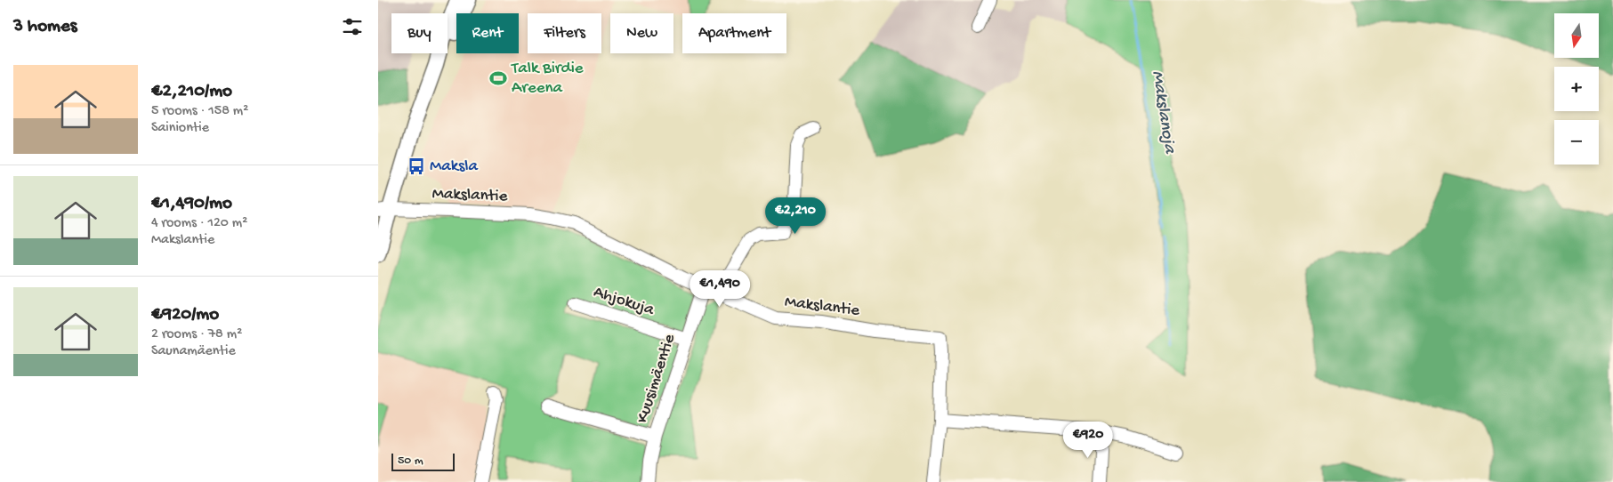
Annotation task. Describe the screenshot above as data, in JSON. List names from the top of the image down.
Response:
{
  "streets": {
    "street": ["Makslantie", "Ahjokuja", "Kuusimäentie"]
  },
  "crossings": [
    ["Makslantie", "Kuusimäentie"],
    ["Ahjokuja", "Kuusimäentie"]
  ],
  "water": ["Makslanoja"],
  "places": {
    "sports": ["Talk Birdie Areena"],
    "bus stop": ["Maksla"]
  },
  "scale_bar": "50 m",
  "north": "bottom",
  "page": {
    "heading": "3 homes",
    "map_buttons": ["+", "−"],
    "chip": [
      "Buy",
      "Rent",
      "Filters",
      "New",
      "Apartment"
    ],
    "list": [
      {
        "name": "€2,210/mo",
        "note": "5 rooms · 158 m² · Sainiontie"
      },
      {
        "name": "€1,490/mo",
        "note": "4 rooms · 120 m² · Makslantie"
      },
      {
        "name": "€920/mo",
        "note": "2 rooms · 78 m² · Saunamäentie"
      }
    ],
    "price": ["€2,210", "€1,490", "€920"],
    "scale": "50 m"
  }
}
